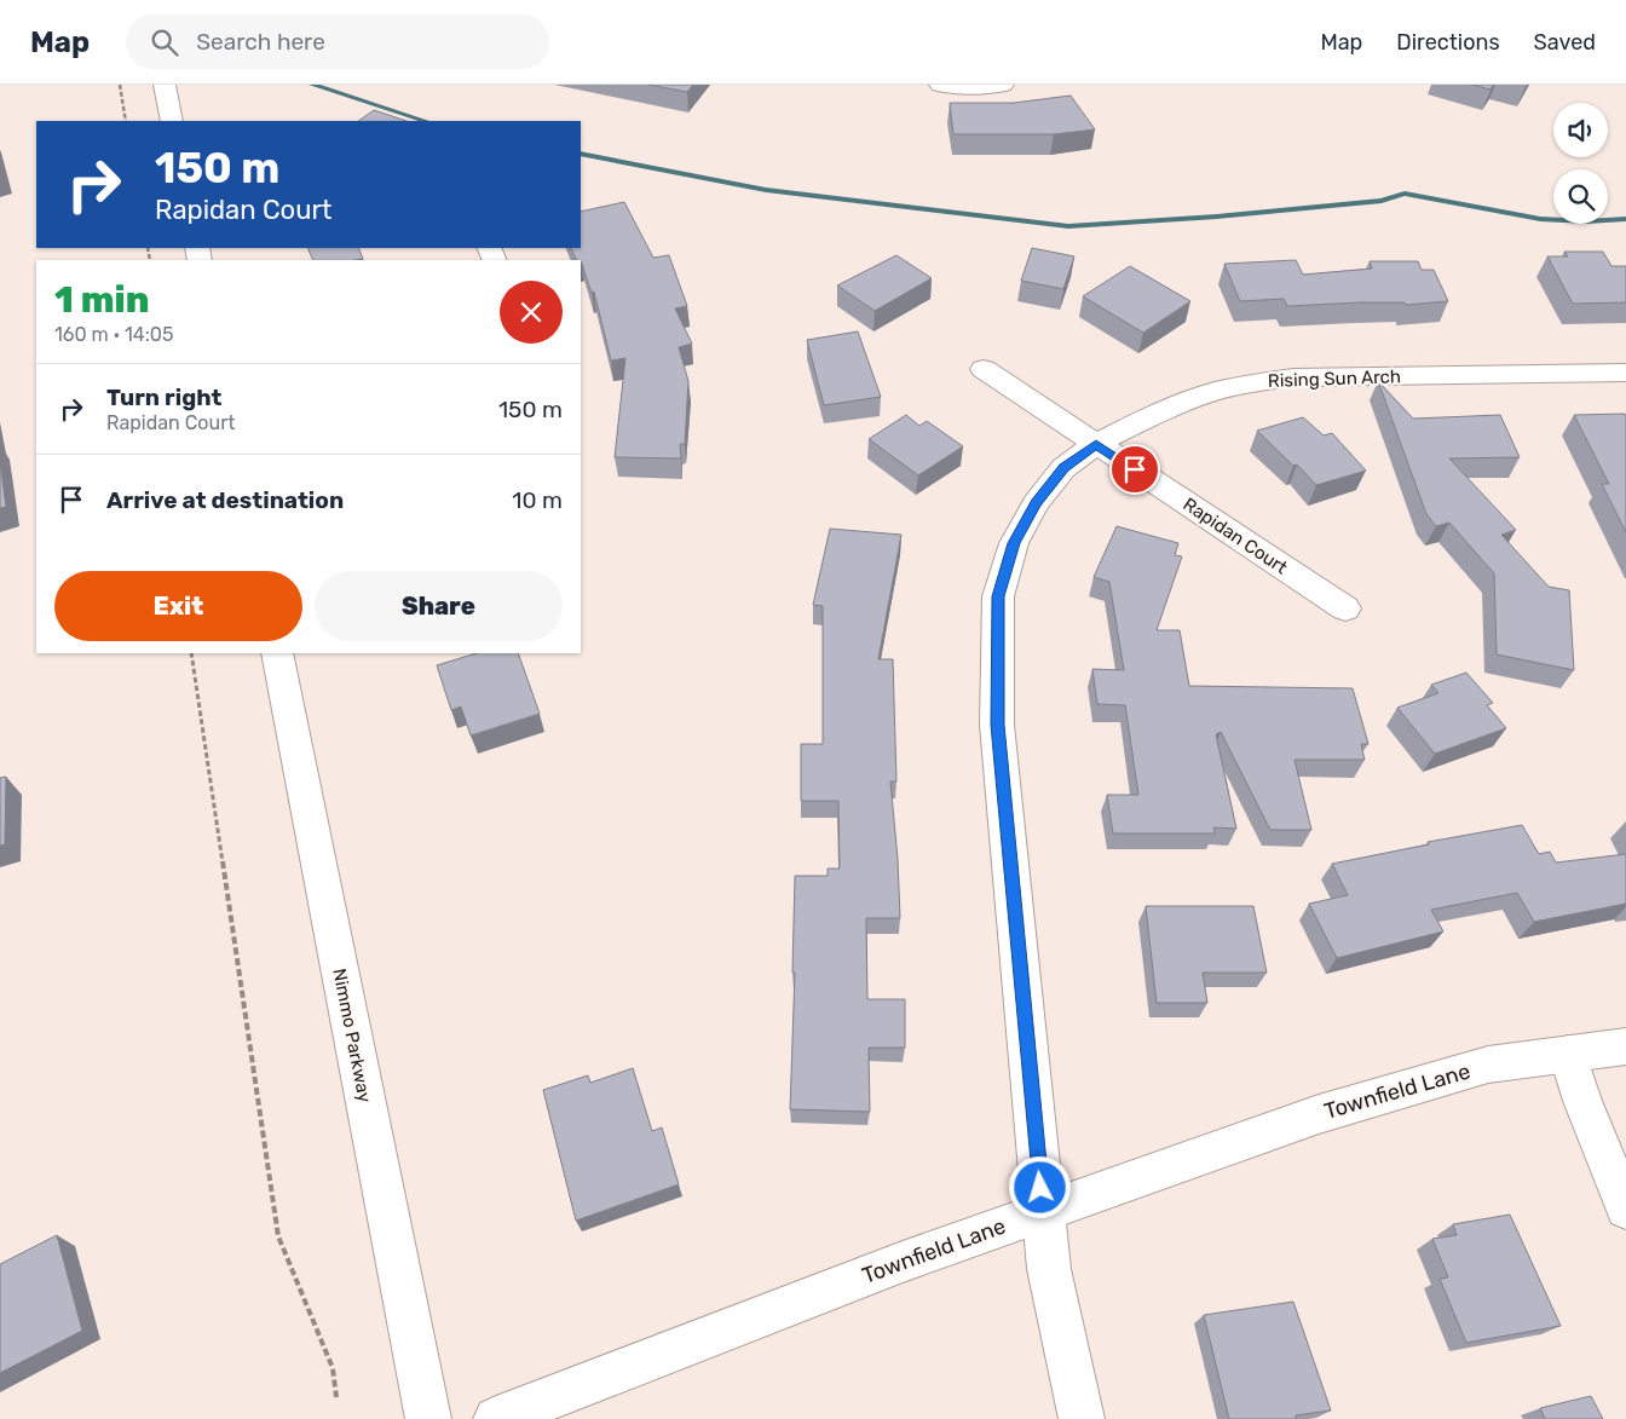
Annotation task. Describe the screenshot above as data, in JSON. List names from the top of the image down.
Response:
{
  "streets": {
    "street": [
      "Rising Sun Arch",
      "Rapidan Court",
      "Nimmo Parkway",
      "Townfield Lane"
    ]
  },
  "crossings": [
    ["Rising Sun Arch", "Rapidan Court"],
    ["Rising Sun Arch", "Townfield Lane"]
  ],
  "page": {
    "header": "Map",
    "search": "Search here",
    "nav": ["Map", "Directions", "Saved"],
    "turn": ["150 m", "Rapidan Court"],
    "heading": ["1 min", "160 m · 14:05"],
    "list": [
      {
        "name": "Turn right",
        "note": "Rapidan Court",
        "value": "150 m"
      },
      {
        "name": "Arrive at destination",
        "value": "10 m"
      }
    ],
    "buttons": ["Exit", "Share"]
  }
}
